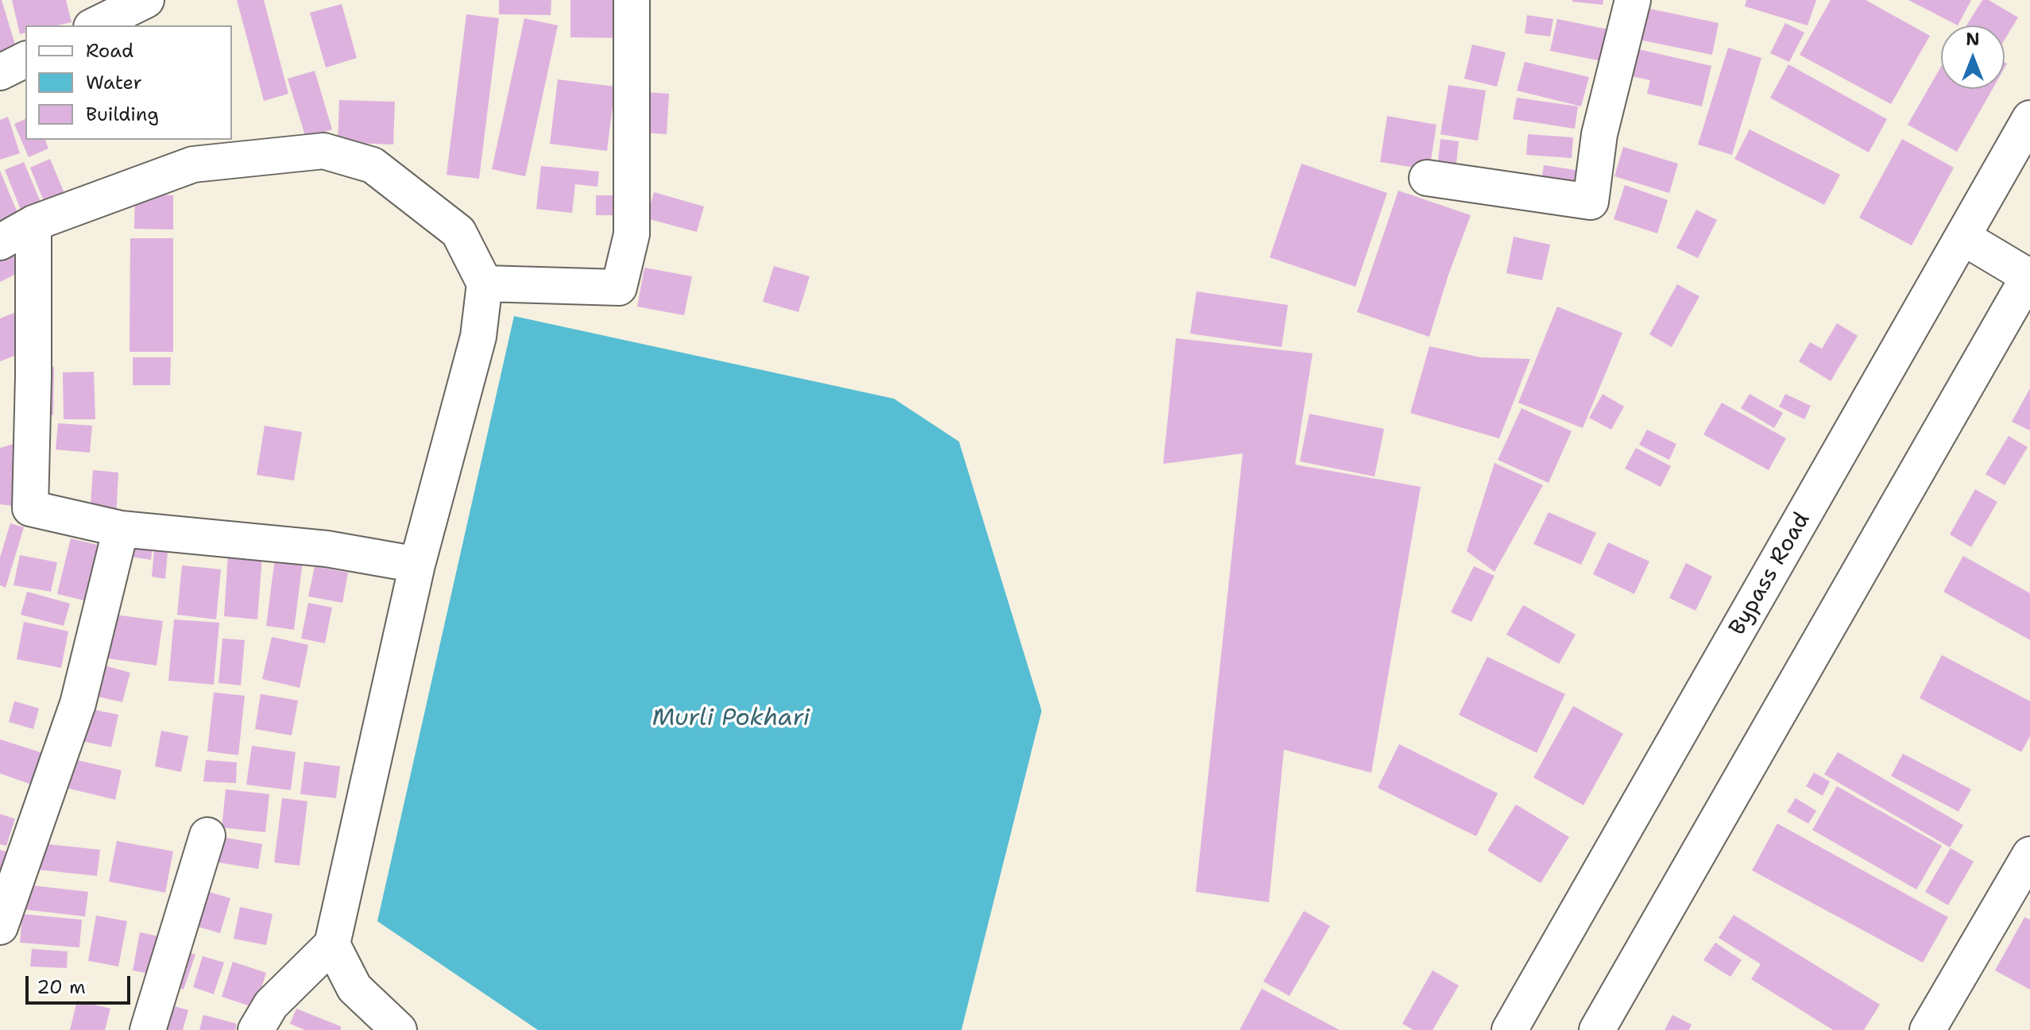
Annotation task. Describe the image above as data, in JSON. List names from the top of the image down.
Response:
{
  "streets": {
    "street": ["Bypass Road"]
  },
  "water": ["Murli Pokhari"],
  "legend": ["Road", "Water", "Building"],
  "scale_bar": "20 m",
  "north": "top"
}
